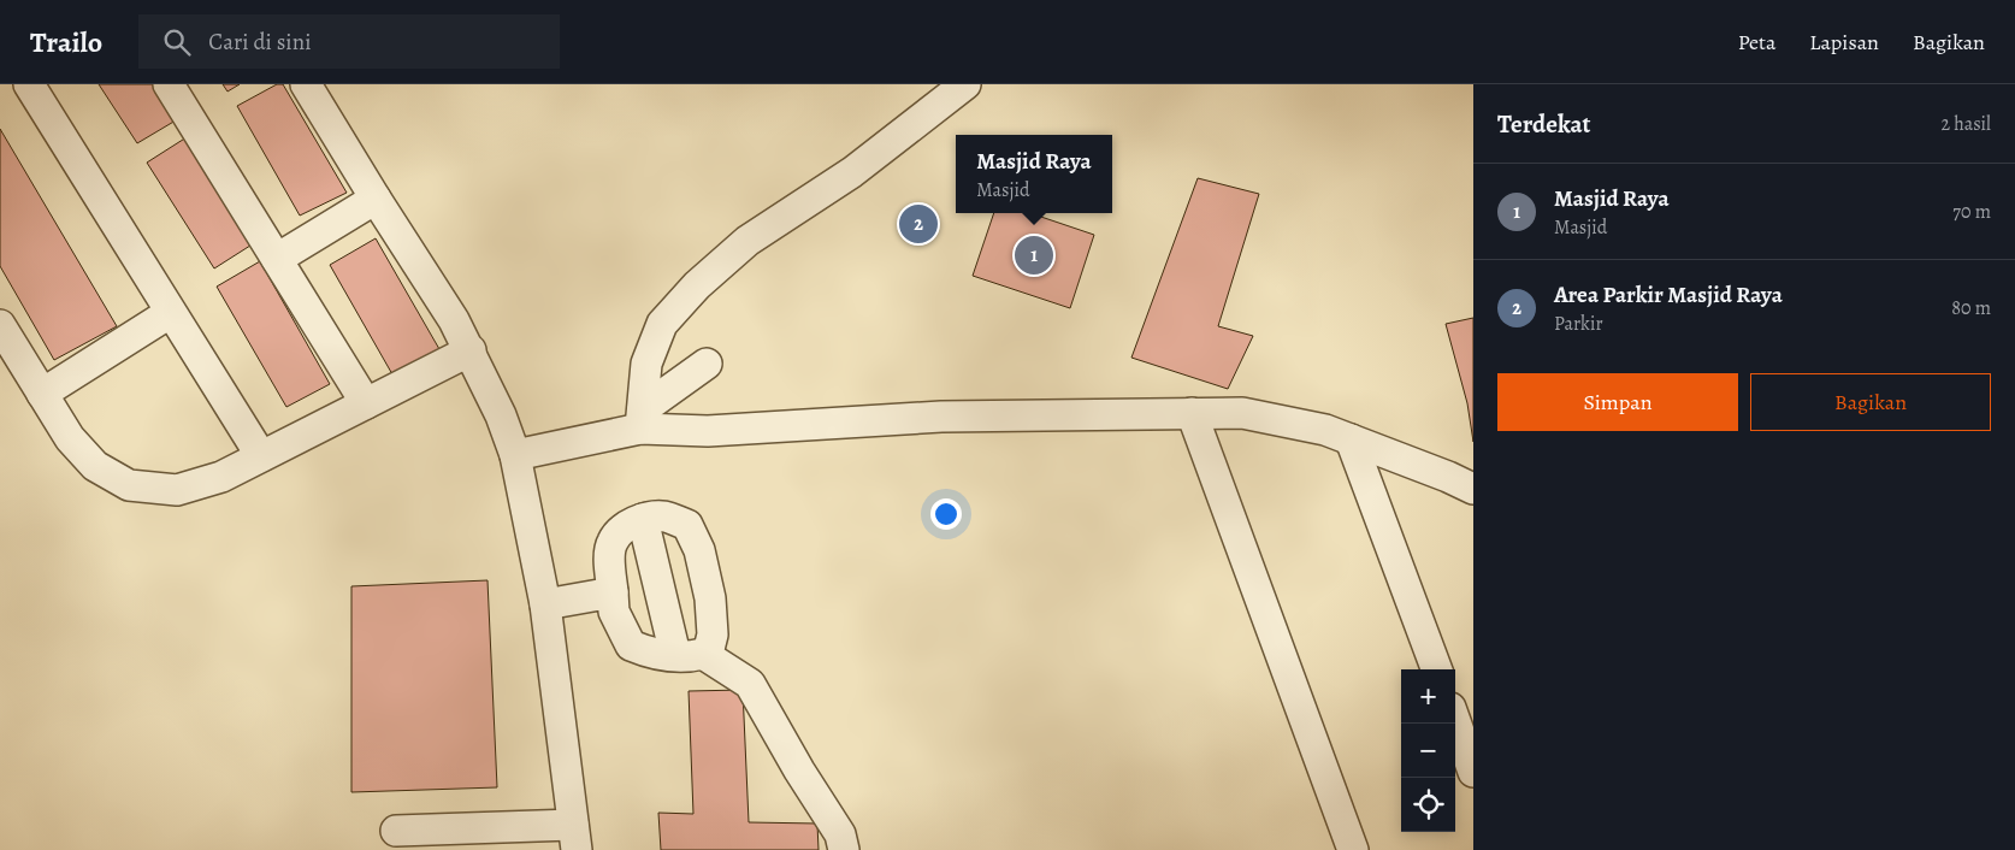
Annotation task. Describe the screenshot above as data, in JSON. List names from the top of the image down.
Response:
{
  "page": {
    "header": "Trailo",
    "search": "Cari di sini",
    "nav": ["Peta", "Lapisan", "Bagikan"],
    "heading": ["Terdekat", "2 hasil"],
    "popup": ["Masjid Raya", "Masjid"],
    "list": [
      {
        "mark": "1",
        "name": "Masjid Raya",
        "note": "Masjid",
        "value": "70 m"
      },
      {
        "mark": "2",
        "name": "Area Parkir Masjid Raya",
        "note": "Parkir",
        "value": "80 m"
      }
    ],
    "pins": ["2", "1"],
    "buttons": ["Simpan", "Bagikan"],
    "map_buttons": ["+", "−"]
  }
}
